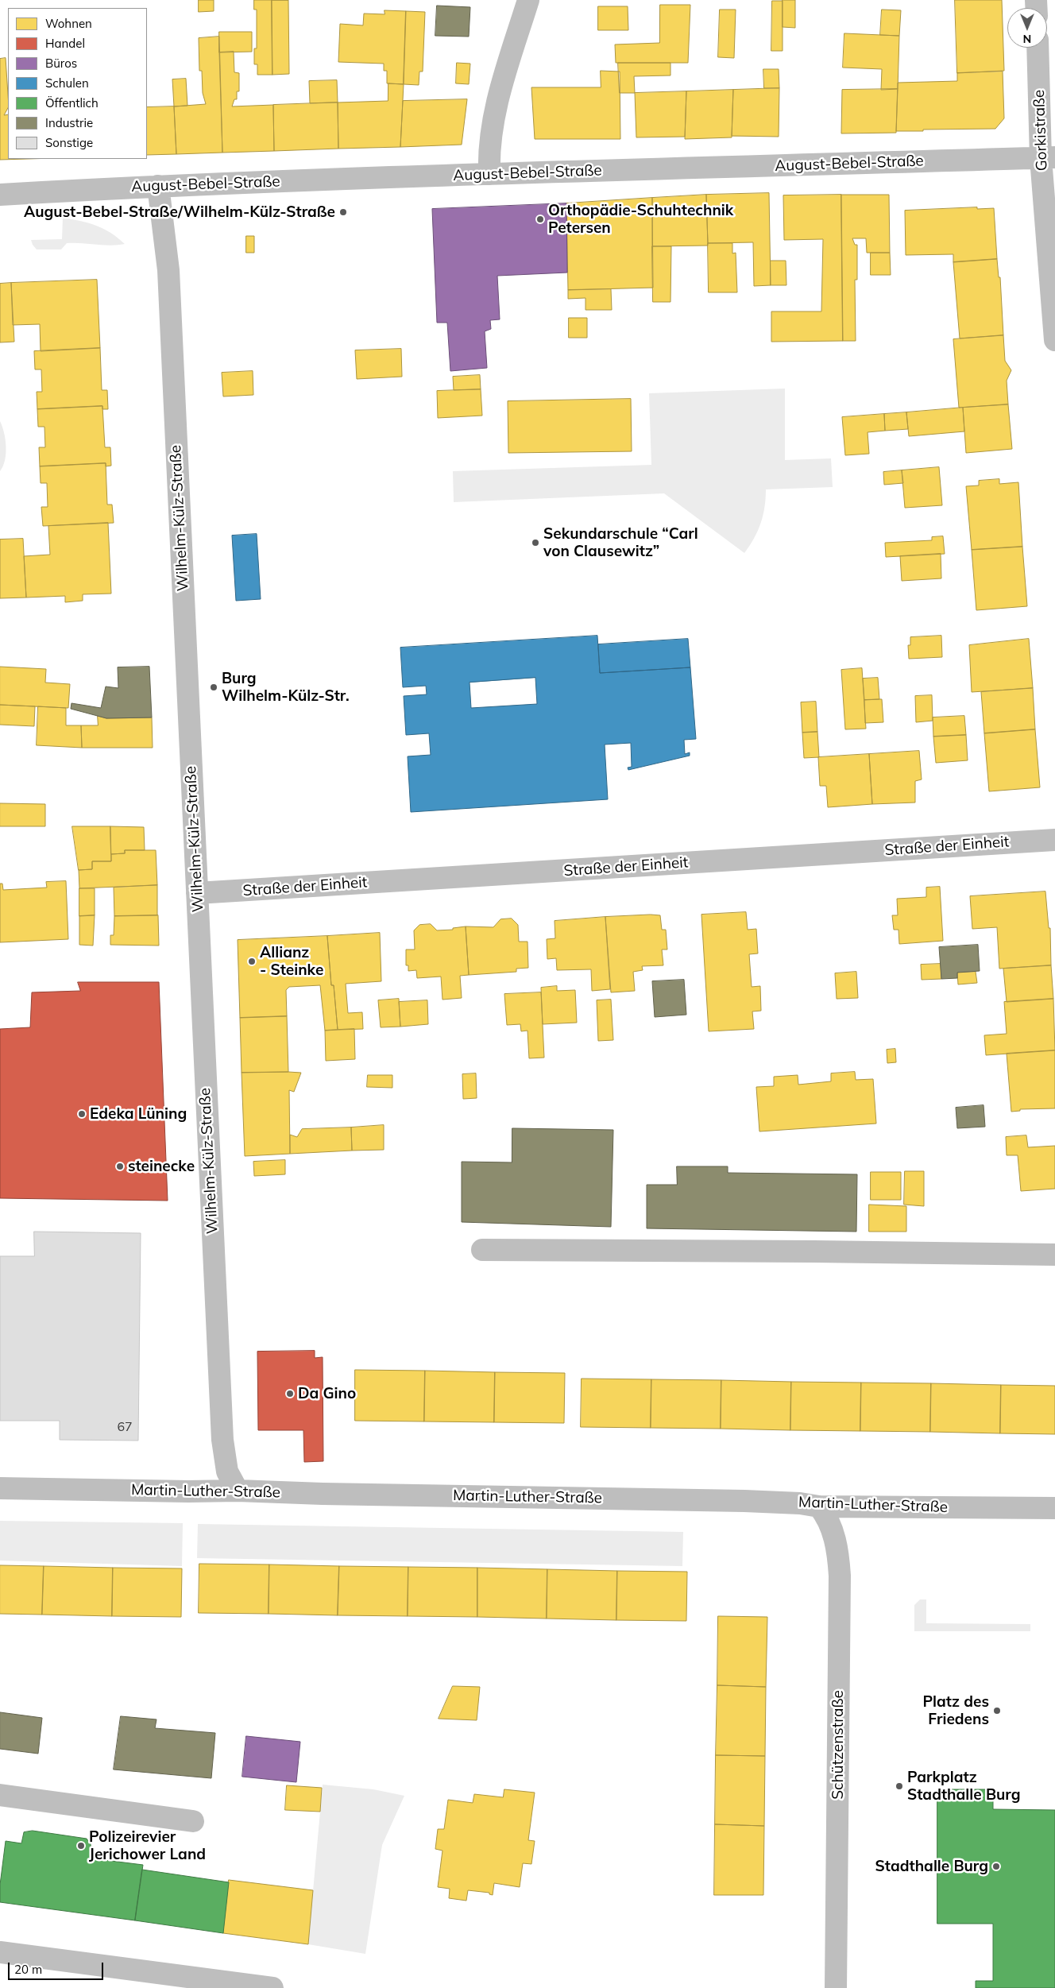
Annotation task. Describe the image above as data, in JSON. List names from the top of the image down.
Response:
{
  "streets": {
    "street": [
      "Gorkistraße",
      "August-Bebel-Straße",
      "Wilhelm-Külz-Straße",
      "Straße der Einheit",
      "Martin-Luther-Straße",
      "Schützenstraße"
    ]
  },
  "crossings": [
    ["Gorkistraße", "August-Bebel-Straße"],
    ["August-Bebel-Straße", "Wilhelm-Külz-Straße"],
    ["Wilhelm-Külz-Straße", "Straße der Einheit"],
    ["Wilhelm-Külz-Straße", "Martin-Luther-Straße"],
    ["Martin-Luther-Straße", "Schützenstraße"]
  ],
  "places": [
    "August-Bebel-Straße/Wilhelm-Külz-Straße",
    "Orthopädie-Schuhtechnik Petersen",
    "Sekundarschule “Carl von Clausewitz”",
    "Burg Wilhelm-Külz-Str.",
    "Allianz - Steinke",
    "Edeka Lüning",
    "steinecke",
    "Da Gino",
    "Platz des Friedens",
    "Parkplatz Stadthalle Burg",
    "Polizeirevier Jerichower Land",
    "Stadthalle Burg"
  ],
  "house_numbers": ["67"],
  "legend": [
    "Wohnen",
    "Handel",
    "Büros",
    "Schulen",
    "Öffentlich",
    "Industrie",
    "Sonstige"
  ],
  "scale_bar": "20 m",
  "north": "bottom"
}
